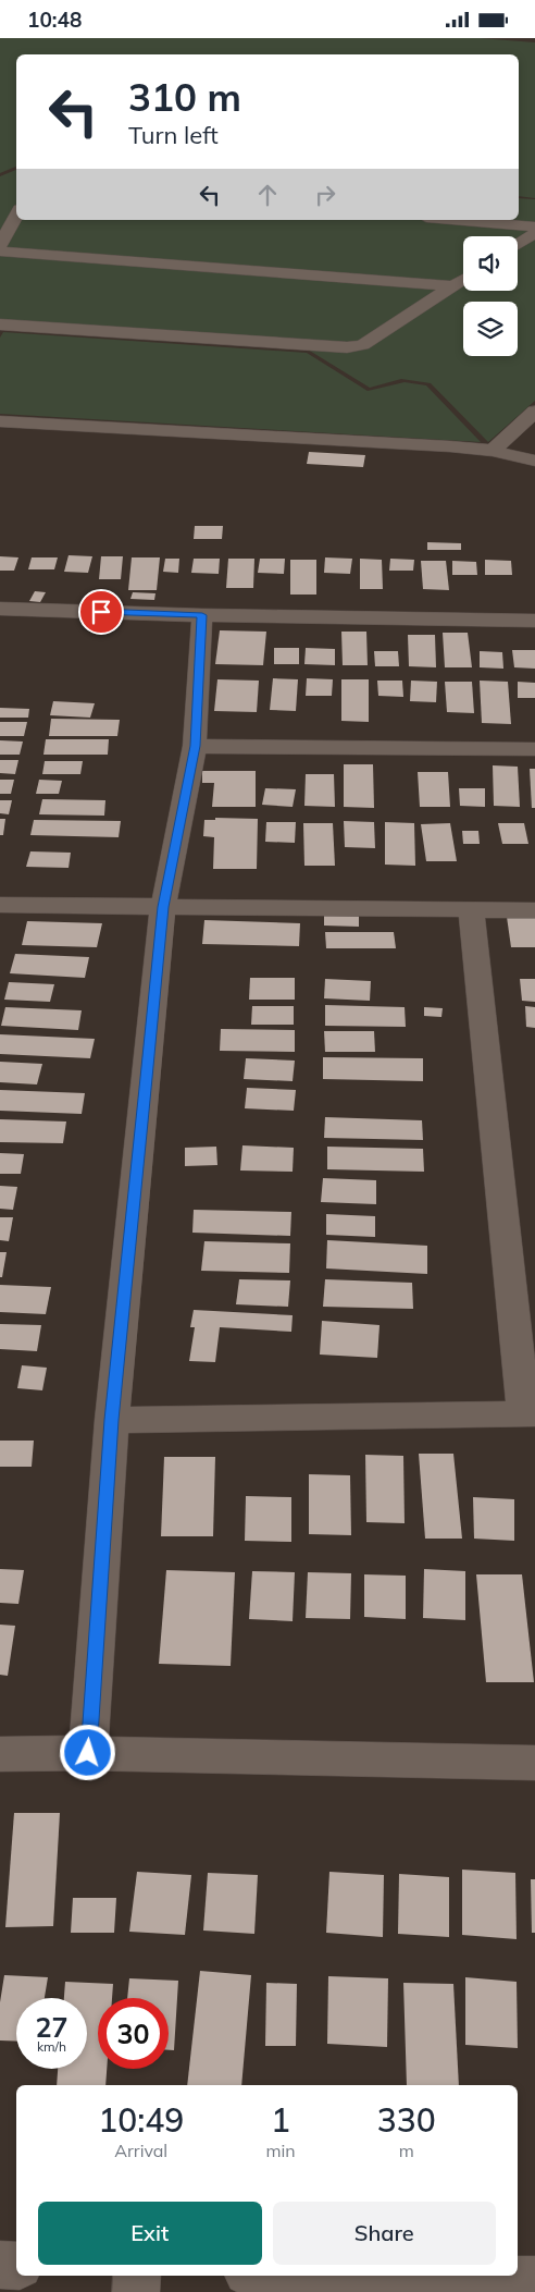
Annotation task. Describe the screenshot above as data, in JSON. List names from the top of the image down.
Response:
{
  "page": {
    "status": "10:48",
    "turn": ["310 m", "Turn left"],
    "speed": "27 km/h",
    "limit": "30",
    "eta": [
      "10:49",
      "Arrival",
      "1",
      "min",
      "330",
      "m"
    ],
    "buttons": ["Exit", "Share"]
  }
}
